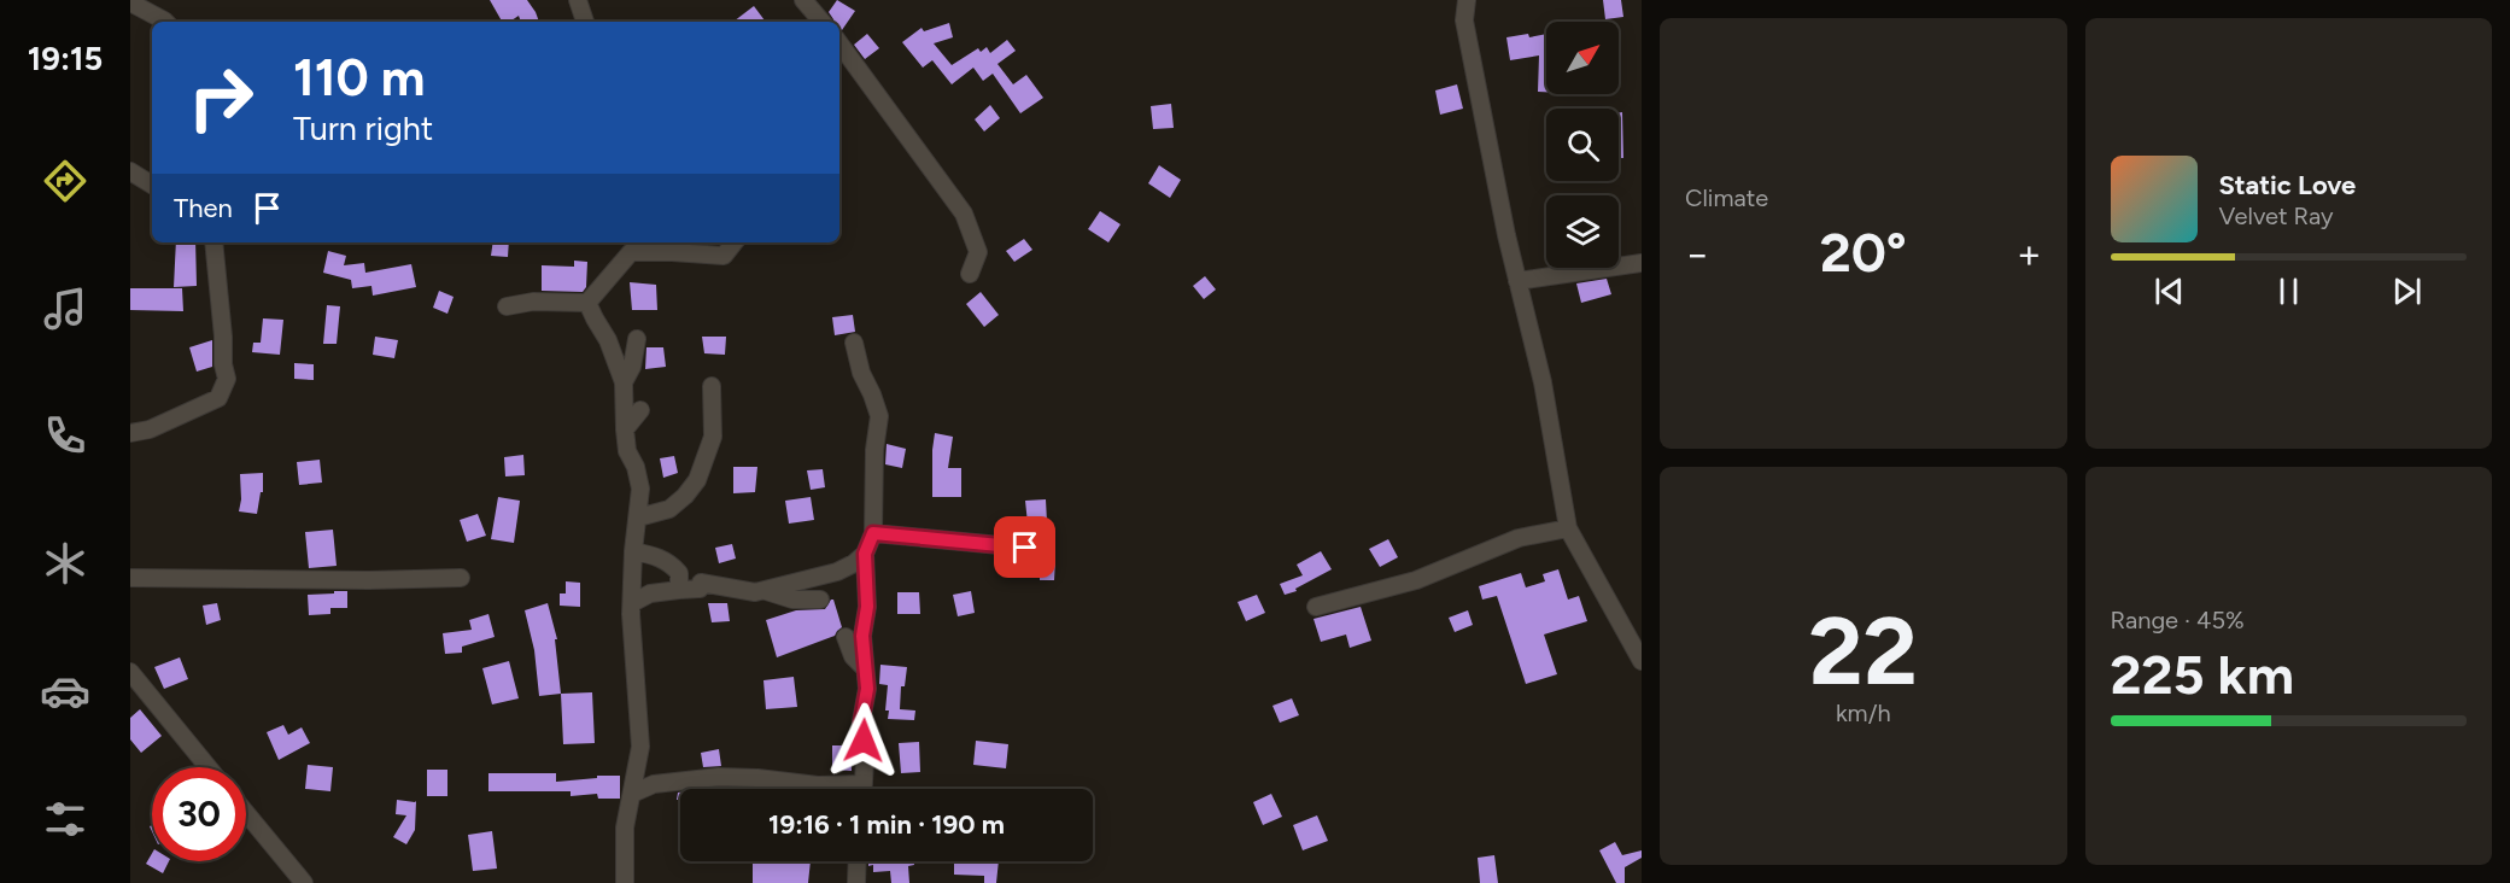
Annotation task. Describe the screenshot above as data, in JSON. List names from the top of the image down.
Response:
{
  "north": "top right",
  "page": {
    "tabs": "19:15",
    "tile": [
      "Climate",
      ["22", "km/h"],
      ["Range · 45%", "225 km"]
    ],
    "turn": ["110 m", "Turn right"],
    "song": ["Static Love", "Velvet Ray"],
    "then": "Then",
    "heat": ["−", "20°", "+"],
    "limit": "30",
    "trip": "19:16 · 1 min · 190 m"
  }
}
